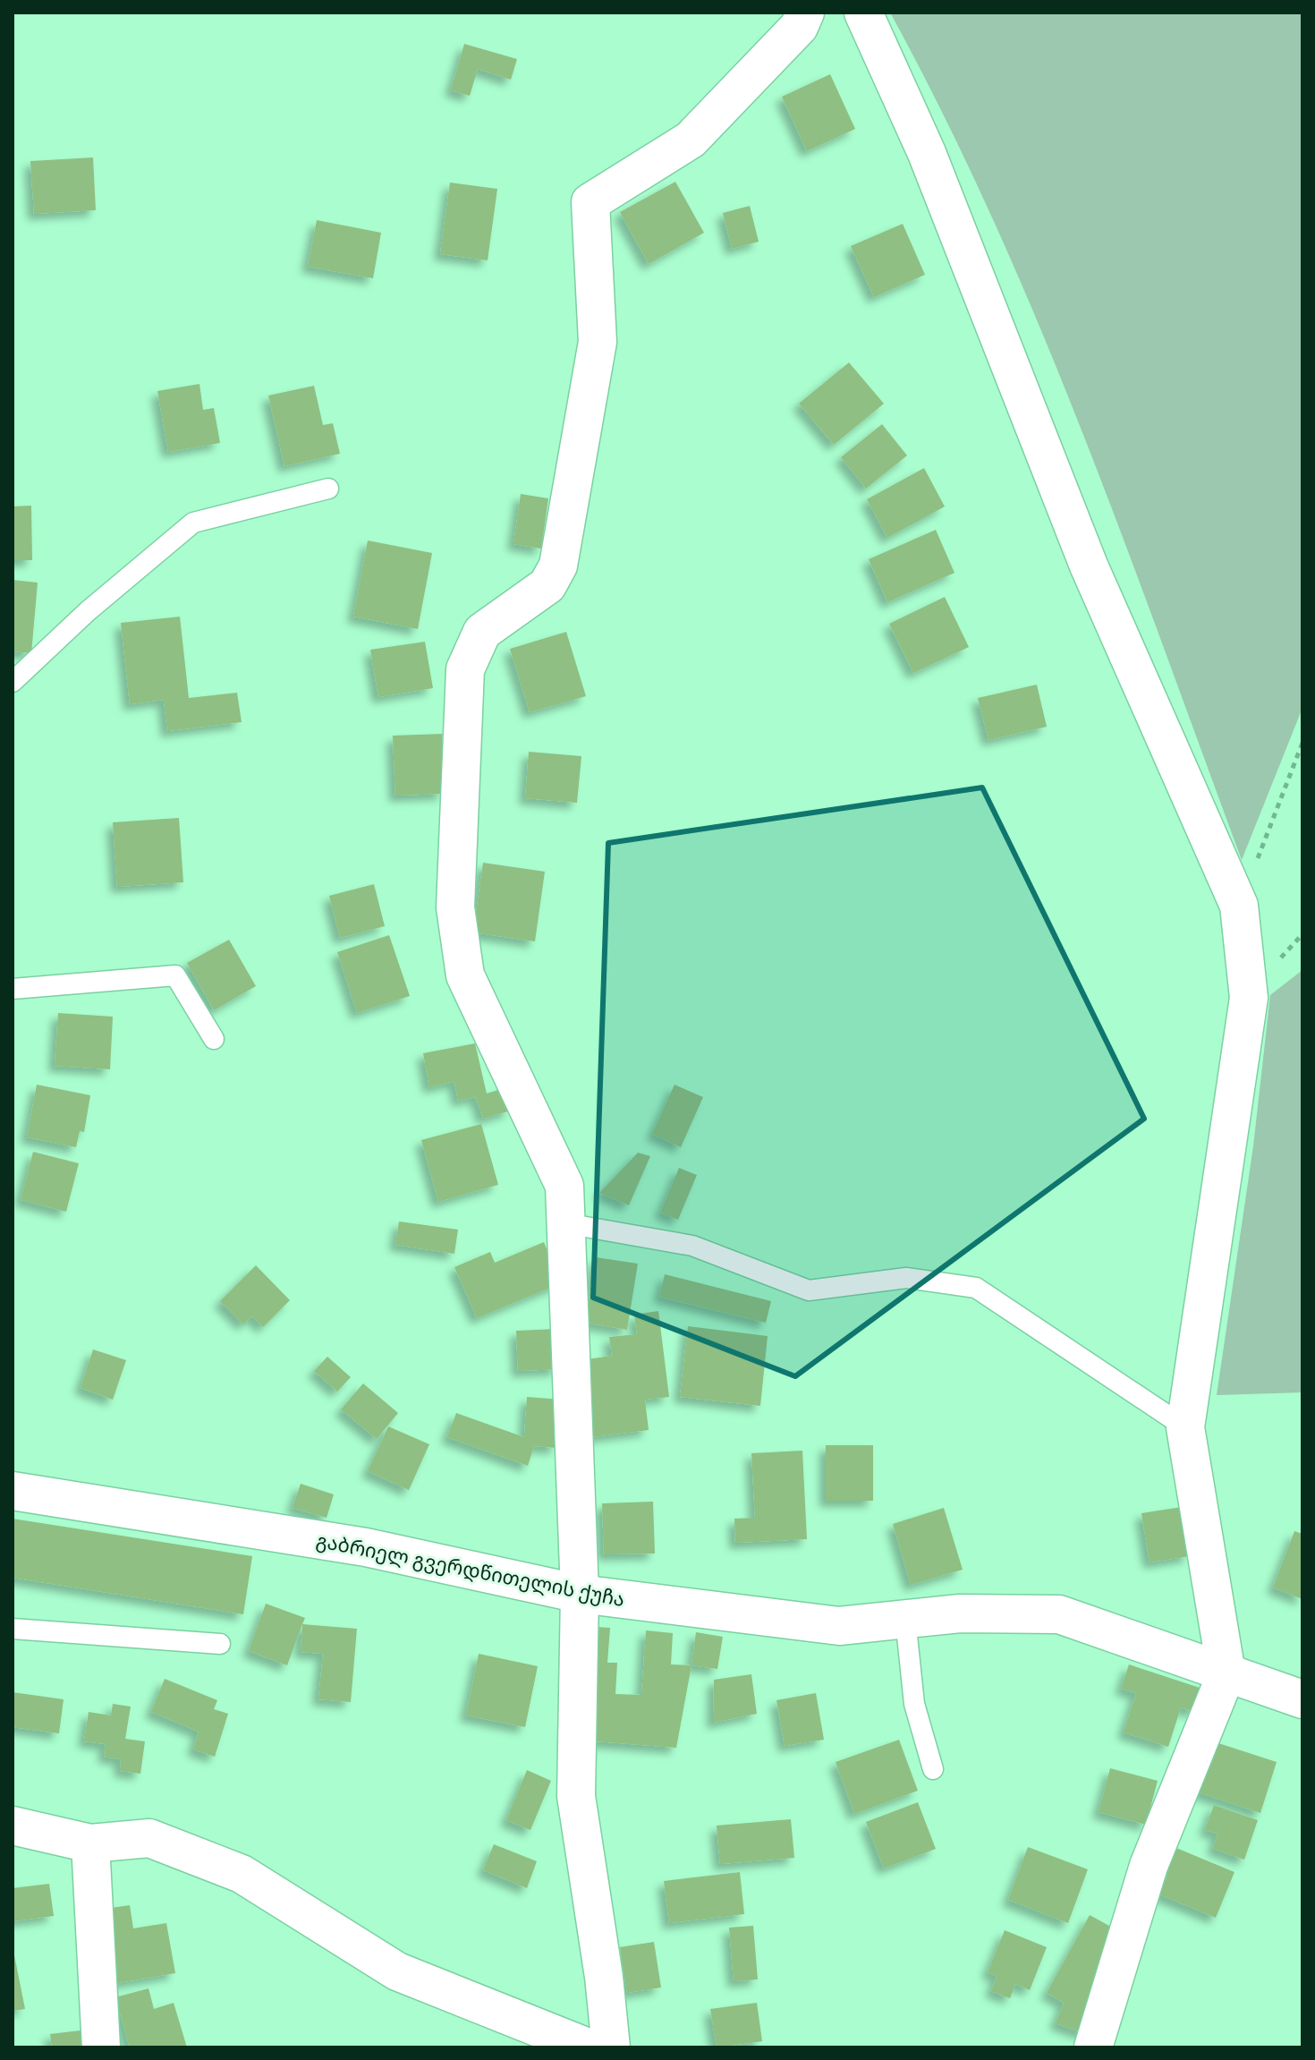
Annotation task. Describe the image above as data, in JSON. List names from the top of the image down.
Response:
{
  "streets": {
    "street": ["გაბრიელ გვერდწითელის ქუჩა"]
  }
}
